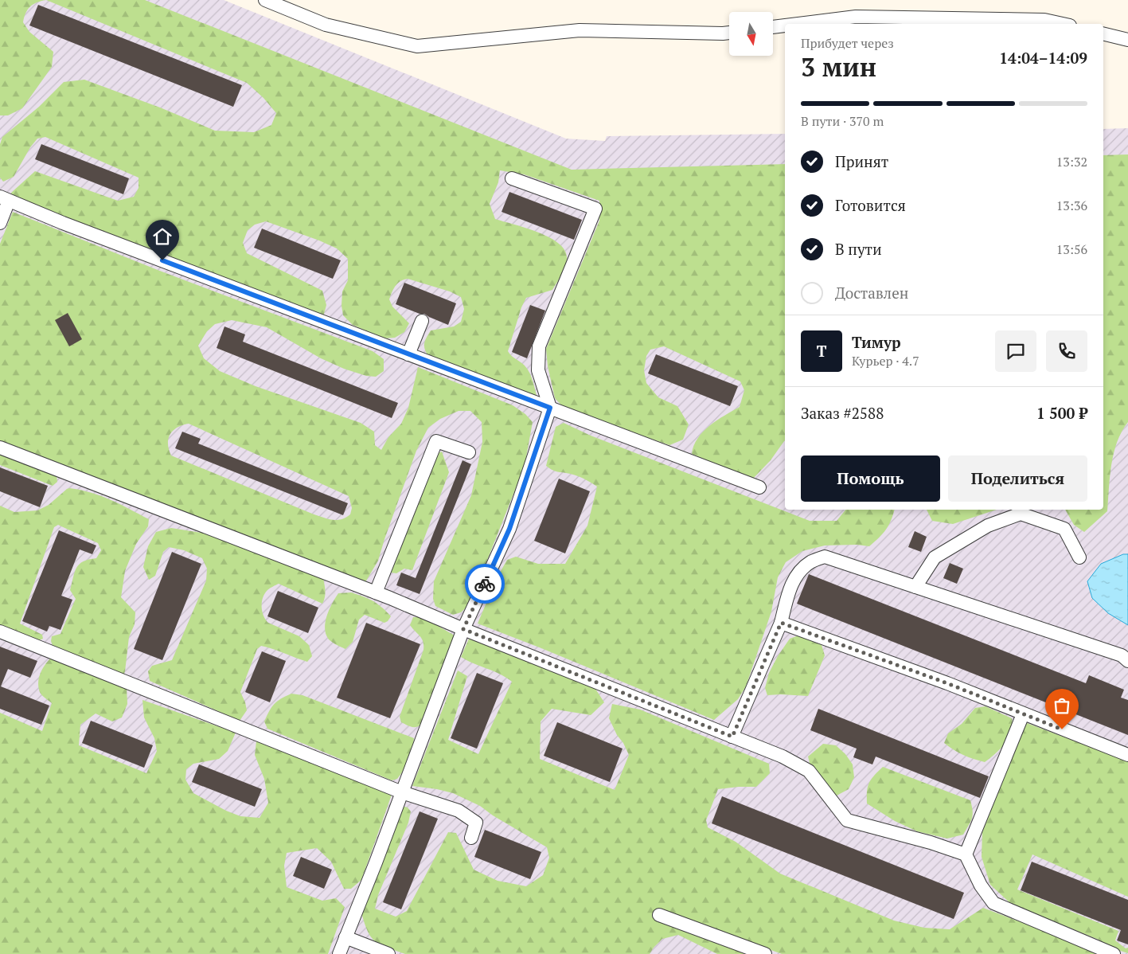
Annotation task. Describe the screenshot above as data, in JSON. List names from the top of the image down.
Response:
{
  "north": "bottom",
  "page": {
    "heading": ["3 мин", "Прибудет через", "14:04–14:09"],
    "panel": [
      "Тимур",
      "Курьер · 4.7",
      "Заказ #2588",
      "1 500 ₽"
    ],
    "bar": "В пути · 370 m",
    "list": [
      ["Принят", "13:32"],
      ["Готовится", "13:36"],
      ["В пути", "13:56"],
      "Доставлен"
    ],
    "round": "Т",
    "buttons": ["Помощь", "Поделиться"]
  }
}
